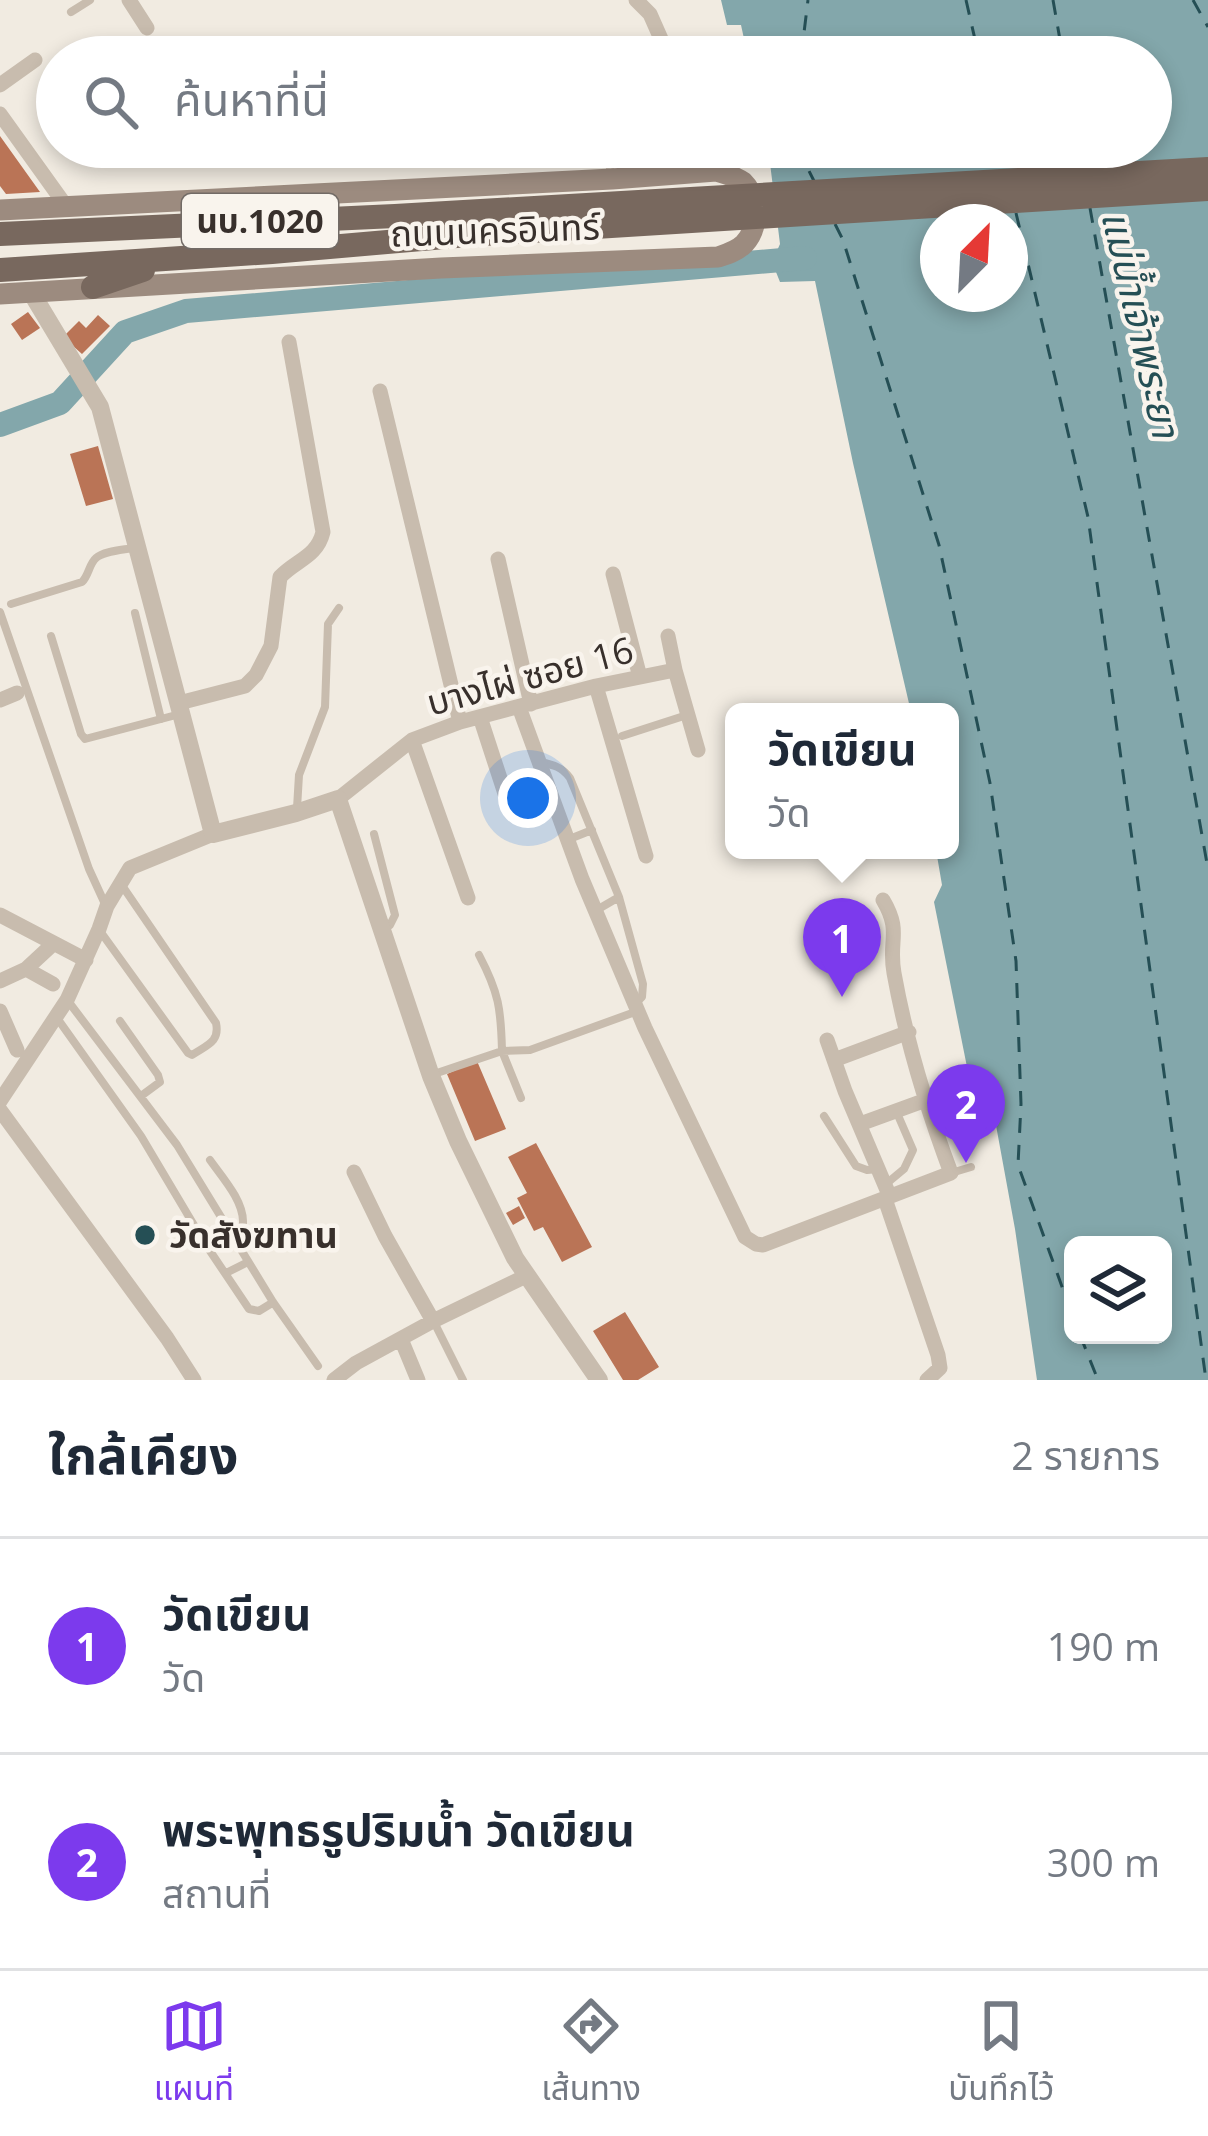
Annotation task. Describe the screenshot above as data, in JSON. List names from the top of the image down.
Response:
{
  "streets": {
    "main road": ["นบ.1020", "ถนนนครอินทร์"],
    "street": ["บางไผ่ ซอย 16"]
  },
  "water": ["แม่น้ำเจ้าพระยา"],
  "places": ["วัดสังฆทาน"],
  "north": "top right",
  "page": {
    "search": "ค้นหาที่นี่",
    "popup": ["วัดเขียน", "วัด"],
    "pins": ["1", "2"],
    "heading": ["ใกล้เคียง", "2 รายการ"],
    "list": [
      {
        "mark": "1",
        "name": "วัดเขียน",
        "note": "วัด",
        "value": "190 m"
      },
      {
        "mark": "2",
        "name": "พระพุทธรูปริมน้ำ วัดเขียน",
        "note": "สถานที่",
        "value": "300 m"
      }
    ],
    "nav": ["แผนที่", "เส้นทาง", "บันทึกไว้"]
  }
}
